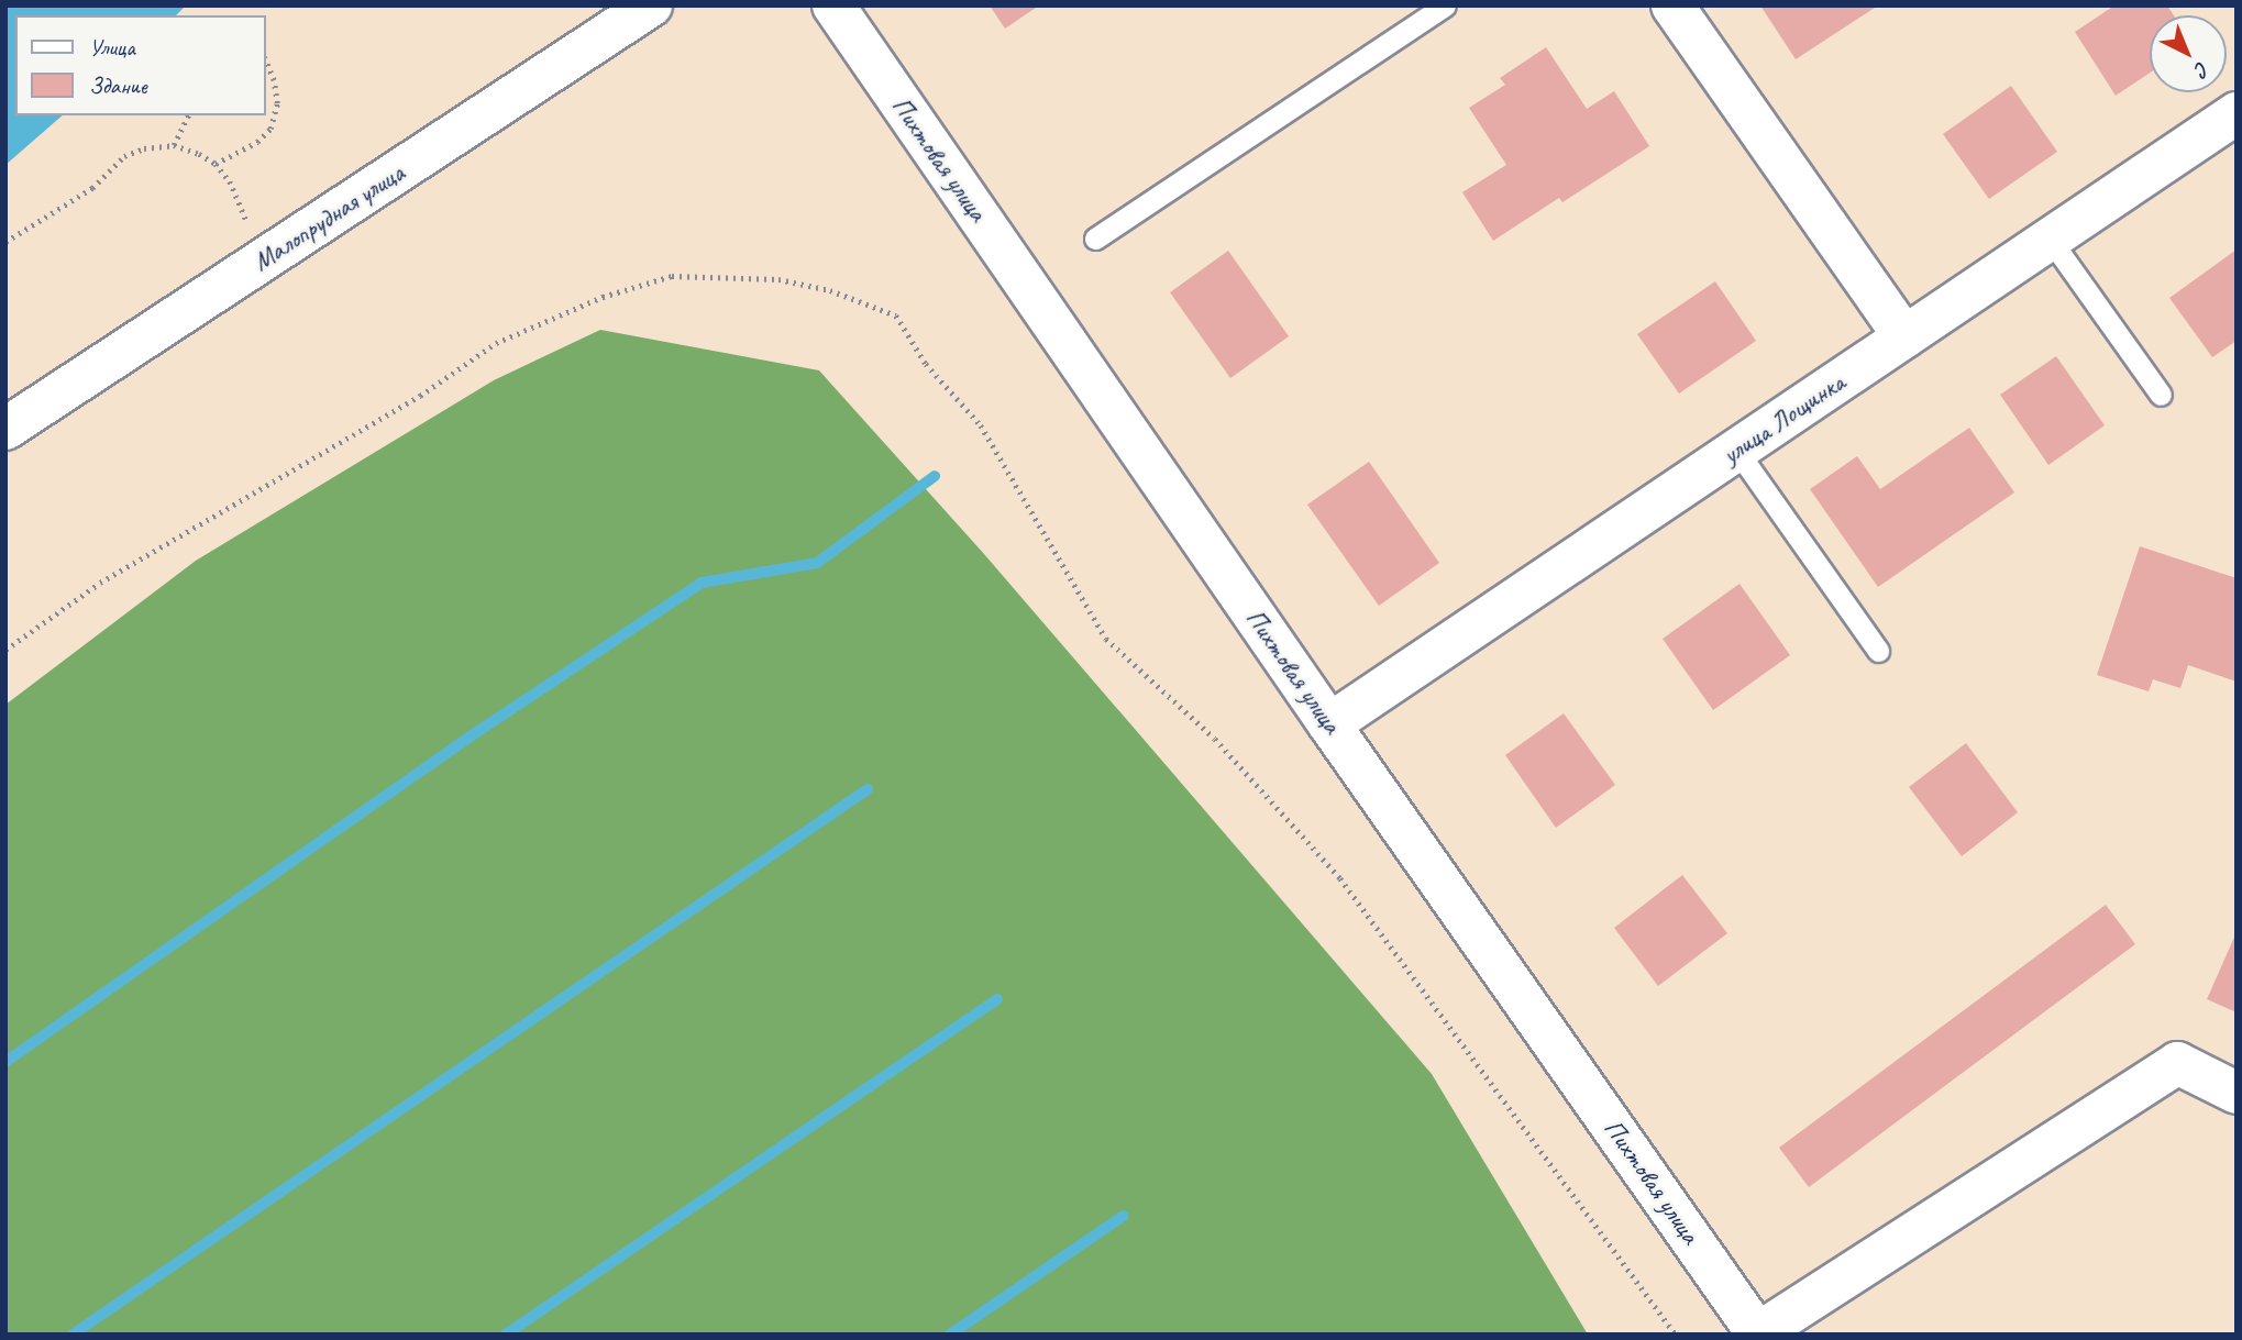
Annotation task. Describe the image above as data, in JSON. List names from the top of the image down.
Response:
{
  "streets": {
    "street": ["Пихтовая улица", "Малопрудная улица", "улица Лощинка"]
  },
  "crossings": [
    ["Пихтовая улица", "улица Лощинка"]
  ],
  "legend": ["Улица", "Здание"],
  "north": "bottom right"
}
